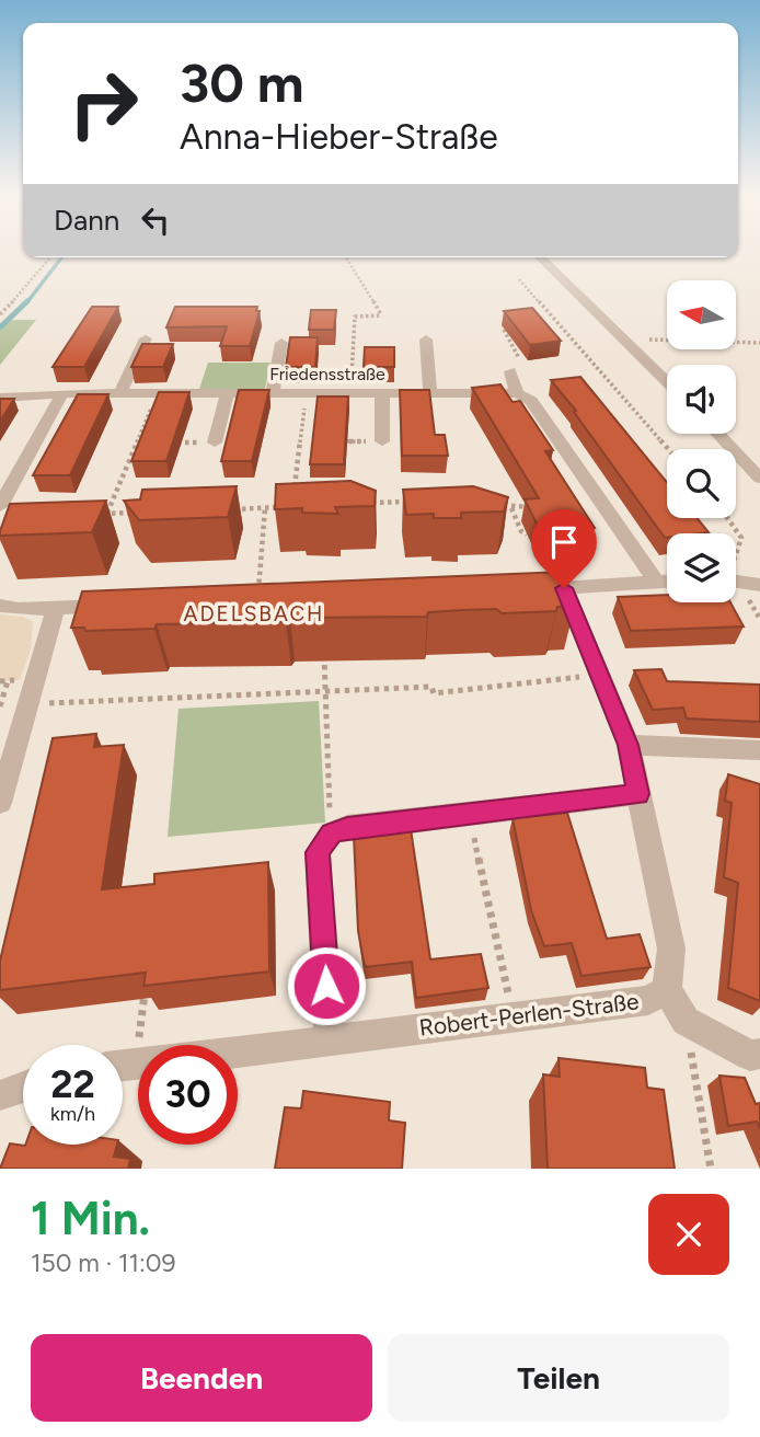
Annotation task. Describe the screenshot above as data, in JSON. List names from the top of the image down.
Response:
{
  "streets": {
    "street": ["Friedensstraße", "Robert-Perlen-Straße"]
  },
  "districts": ["ADELSBACH"],
  "north": "left",
  "page": {
    "turn": ["30 m", "Anna-Hieber-Straße"],
    "then": "Dann",
    "speed": "22 km/h",
    "limit": "30",
    "heading": ["1 Min.", "150 m · 11:09"],
    "buttons": ["Beenden", "Teilen"]
  }
}
